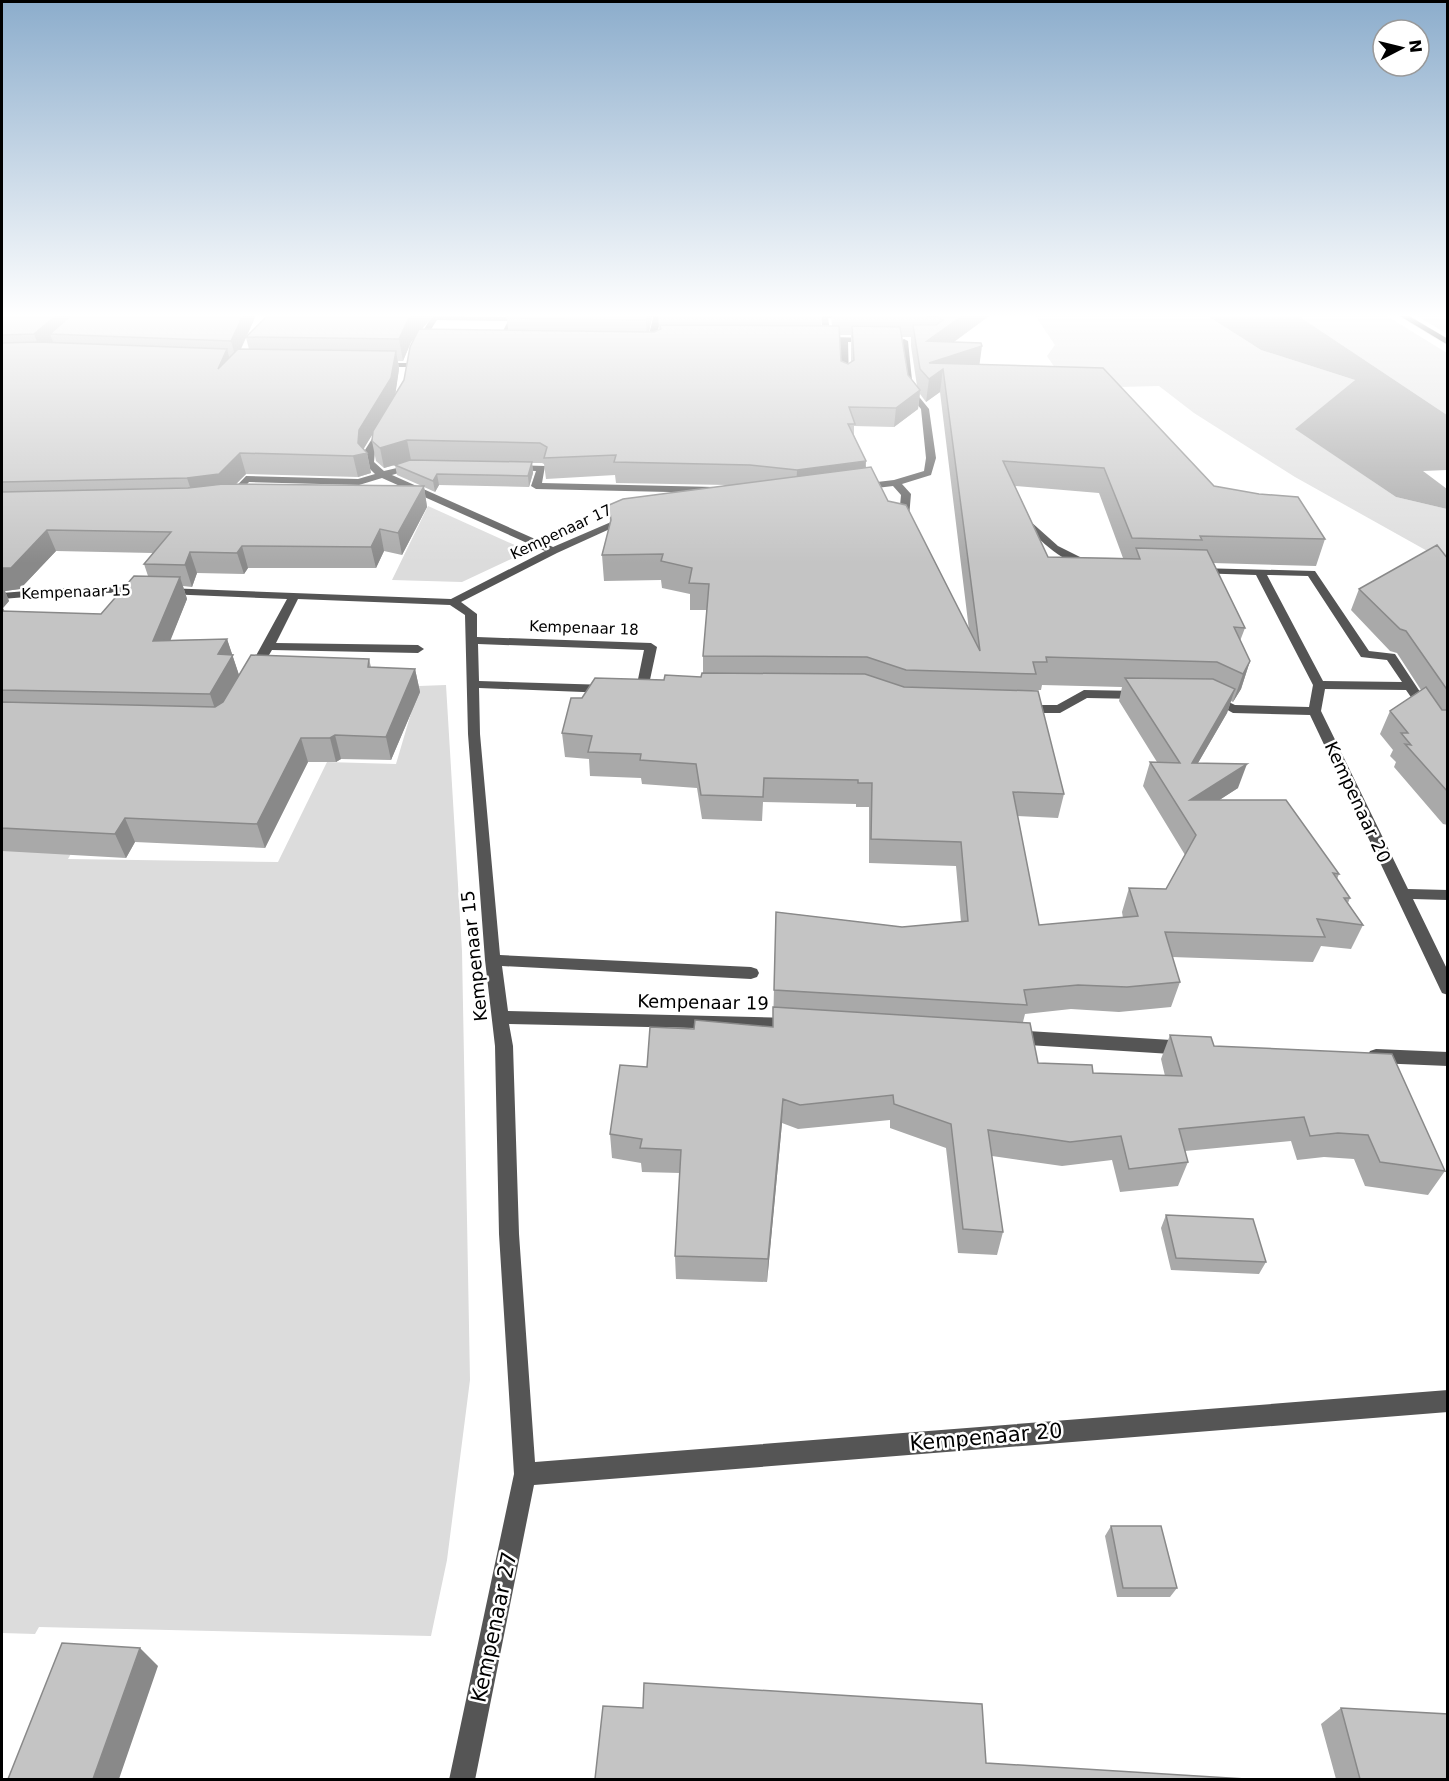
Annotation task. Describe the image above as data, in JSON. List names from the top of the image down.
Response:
{
  "streets": {
    "street": [
      "Kempenaar 17",
      "Kempenaar 15",
      "Kempenaar 18",
      "Kempenaar 20",
      "Kempenaar 19",
      "Kempenaar 27"
    ]
  },
  "crossings": [
    ["Kempenaar 17", "Kempenaar 15"],
    ["Kempenaar 15", "Kempenaar 18"],
    ["Kempenaar 15", "Kempenaar 20"],
    ["Kempenaar 15", "Kempenaar 19"],
    ["Kempenaar 15", "Kempenaar 27"],
    ["Kempenaar 20", "Kempenaar 27"]
  ],
  "north": "right"
}
